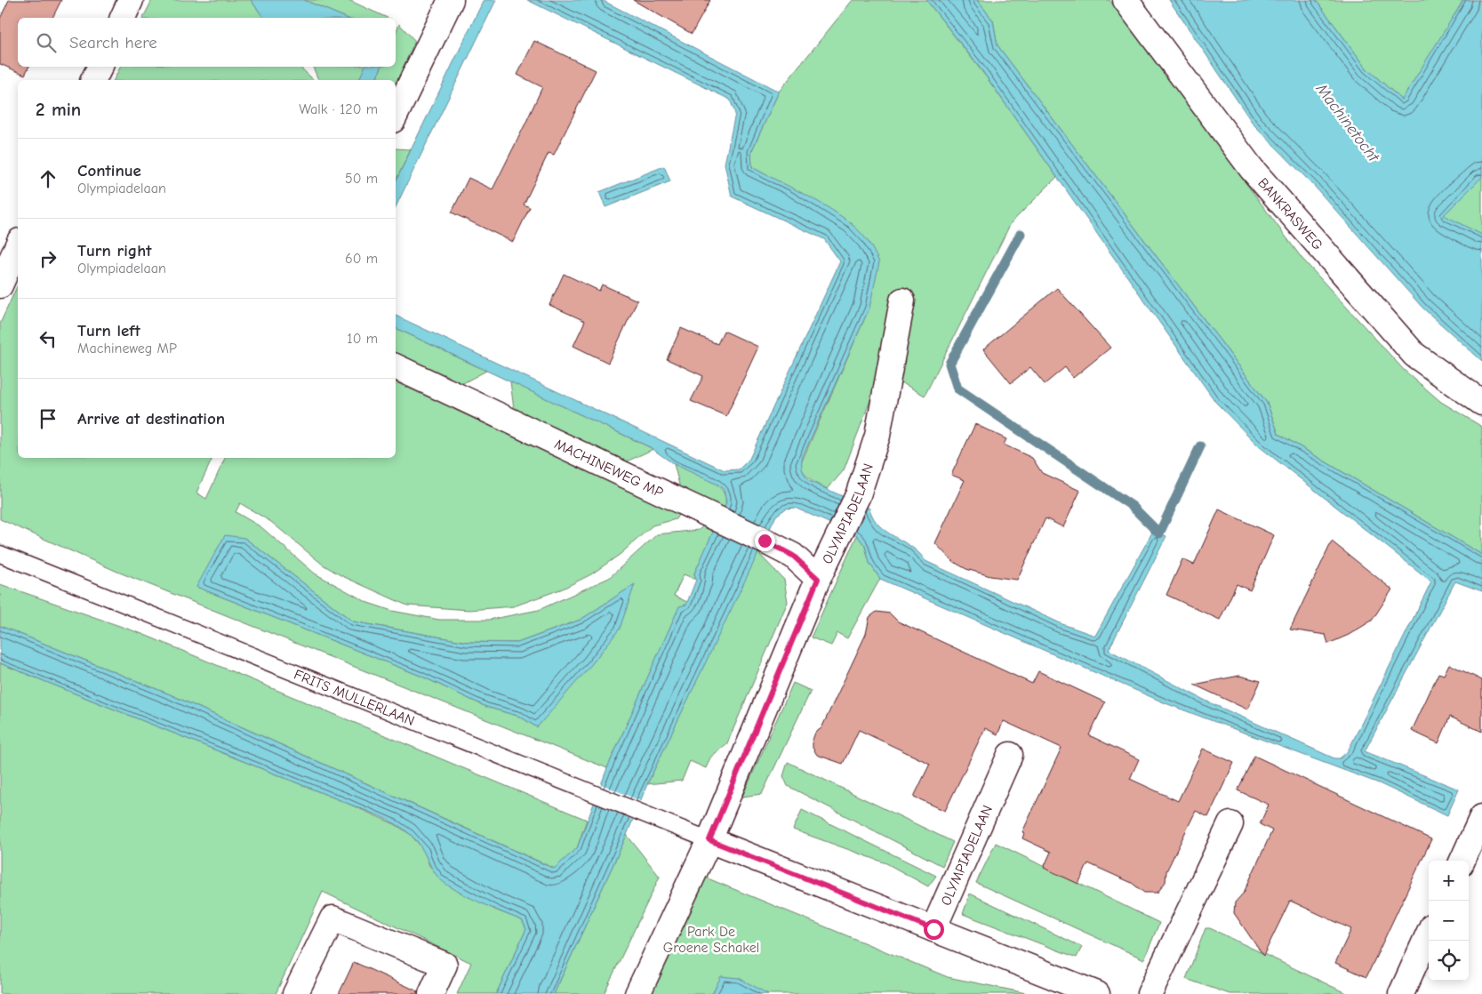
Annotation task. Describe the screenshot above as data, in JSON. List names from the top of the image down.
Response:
{
  "streets": {
    "street": ["BANKRASWEG", "MACHINEWEG MP", "OLYMPIADELAAN"],
    "lane": ["FRITS MULLERLAAN"]
  },
  "crossings": [
    ["MACHINEWEG MP", "OLYMPIADELAAN"],
    ["OLYMPIADELAAN", "FRITS MULLERLAAN"]
  ],
  "water": ["Machinetocht"],
  "parks": ["Park De Groene Schakel"],
  "page": {
    "search": "Search here",
    "heading": ["2 min", "Walk · 120 m"],
    "list": [
      ["Continue", "Olympiadelaan", "50 m"],
      ["Turn right", "Olympiadelaan", "60 m"],
      ["Turn left", "Machineweg MP", "10 m"],
      "Arrive at destination"
    ],
    "map_buttons": ["+", "−"]
  }
}
